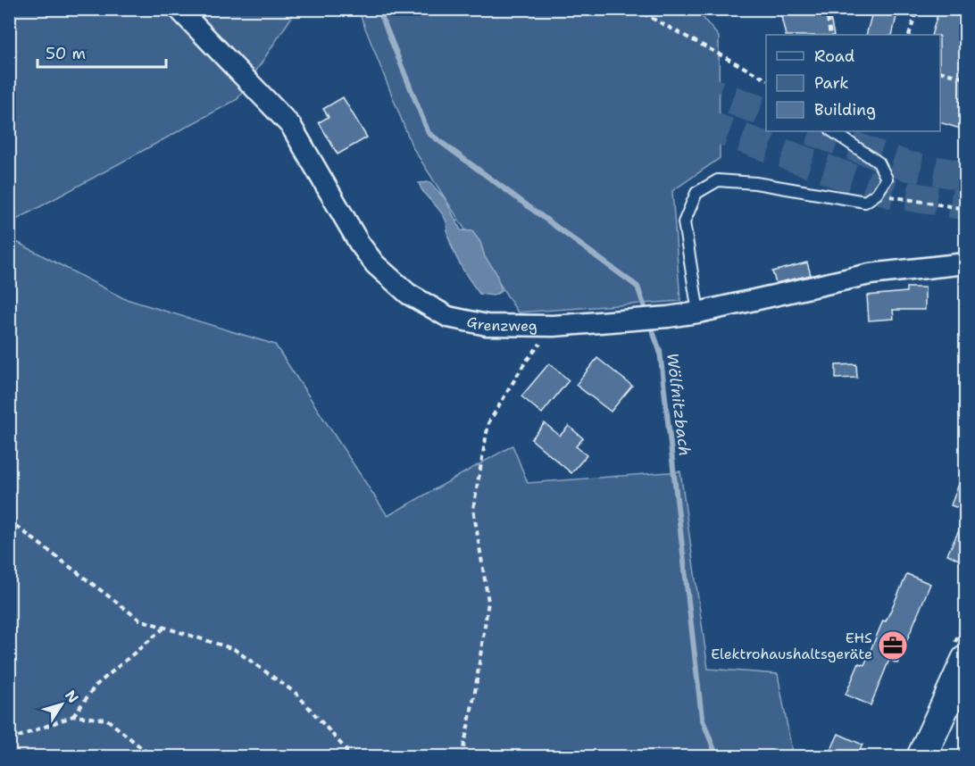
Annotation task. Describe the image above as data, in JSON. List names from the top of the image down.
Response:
{
  "streets": {
    "street": ["Grenzweg"]
  },
  "water": ["Wölfnitzbach"],
  "places": {
    "office": ["EHS Elektrohaushaltsgeräte"]
  },
  "legend": ["Road", "Park", "Building"],
  "scale_bar": "50 m",
  "north": "top right"
}
